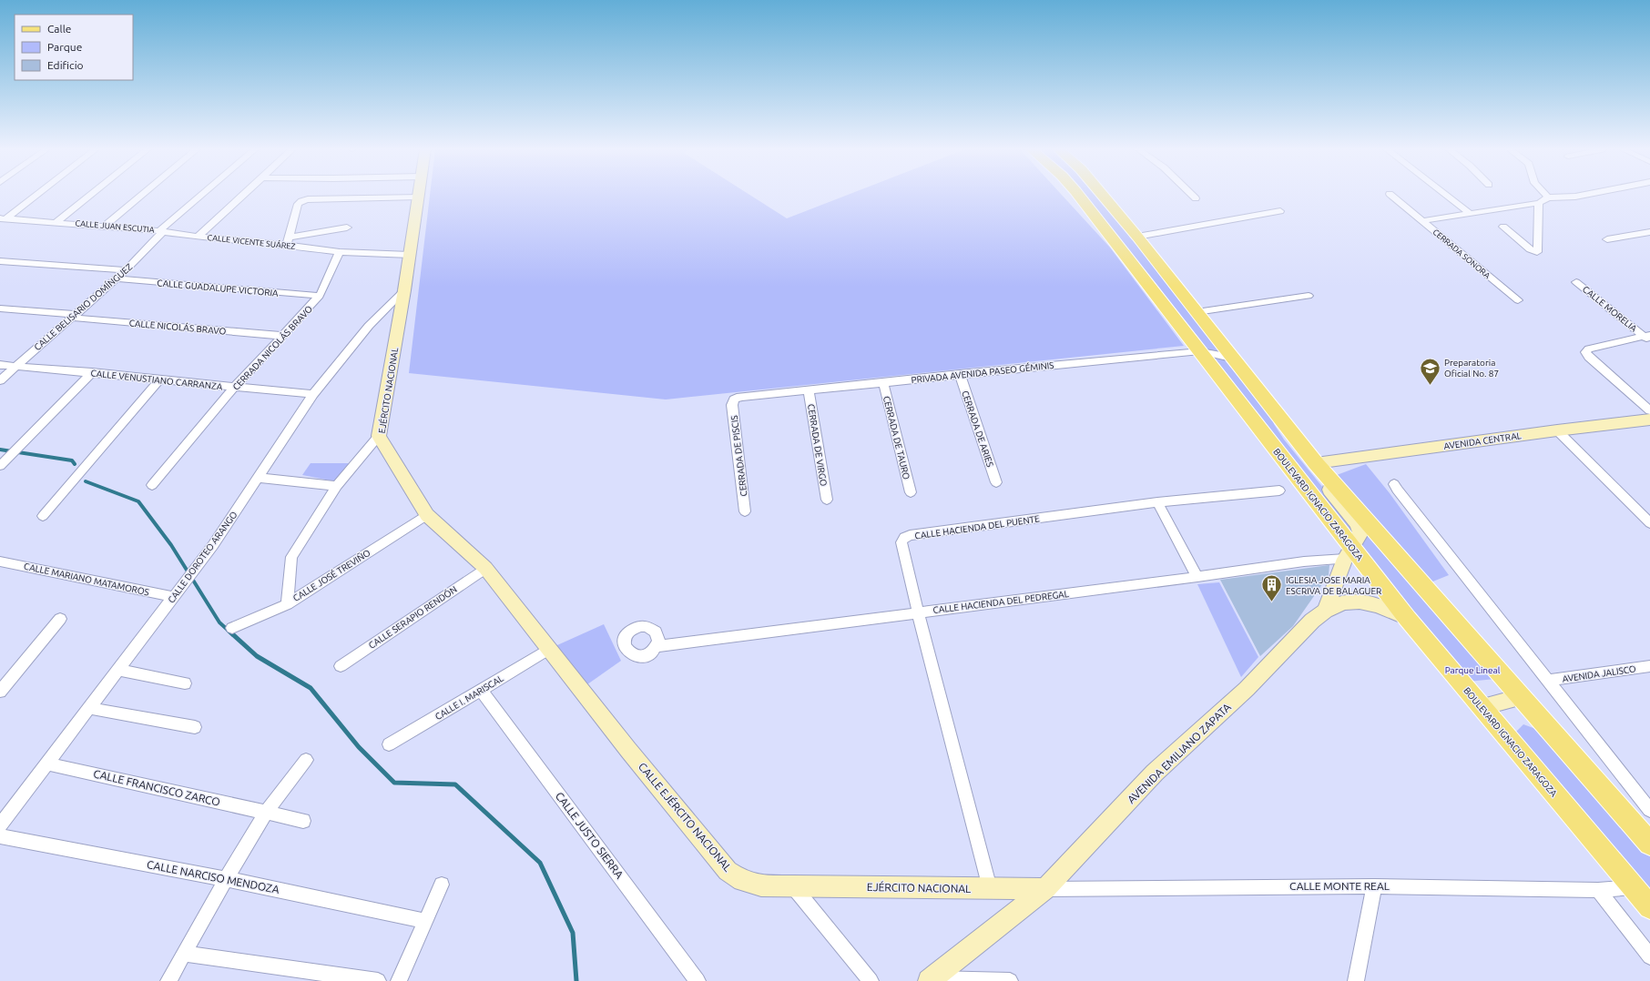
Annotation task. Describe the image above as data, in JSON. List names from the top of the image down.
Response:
{
  "streets": {
    "main road": ["BOULEVARD IGNACIO ZARAGOZA"],
    "street": [
      "CALLE JUAN ESCUTIA",
      "CALLE VICENTE SUÁREZ",
      "CERRADA SONORA",
      "CALLE GUADALUPE VICTORIA",
      "CALLE BELISARIO DOMÍNGUEZ",
      "CALLE MORELIA",
      "CALLE NICOLÁS BRAVO",
      "CERRADA NICOLÁS BRAVO",
      "PRIVADA AVENIDA PASEO GÉMINIS",
      "CALLE VENUSTIANO CARRANZA",
      "EJÉRCITO NACIONAL",
      "CERRADA DE ARIES",
      "CERRADA DE TAURO",
      "AVENIDA CENTRAL",
      "CERRADA DE VIRGO",
      "CERRADA DE PISCIS",
      "CALLE HACIENDA DEL PUENTE",
      "CALLE DOROTEO ARANGO",
      "CALLE JOSÉ TREVIÑO",
      "CALLE MARIANO MATAMOROS",
      "CALLE HACIENDA DEL PEDREGAL",
      "CALLE SERAPIO RENDÓN",
      "AVENIDA JALISCO",
      "CALLE I. MARISCAL",
      "AVENIDA EMILIANO ZAPATA",
      "CALLE FRANCISCO ZARCO",
      "CALLE EJÉRCITO NACIONAL",
      "CALLE JUSTO SIERRA",
      "CALLE NARCISO MENDOZA",
      "CALLE MONTE REAL"
    ]
  },
  "crossings": [
    ["CALLE JUAN ESCUTIA", "CALLE VICENTE SUÁREZ"],
    ["CALLE JUAN ESCUTIA", "CALLE BELISARIO DOMÍNGUEZ"],
    ["CALLE VICENTE SUÁREZ", "CALLE BELISARIO DOMÍNGUEZ"],
    ["CALLE VICENTE SUÁREZ", "CERRADA NICOLÁS BRAVO"],
    ["CALLE GUADALUPE VICTORIA", "CALLE BELISARIO DOMÍNGUEZ"],
    ["CALLE GUADALUPE VICTORIA", "CERRADA NICOLÁS BRAVO"],
    ["CALLE BELISARIO DOMÍNGUEZ", "CALLE NICOLÁS BRAVO"],
    ["CALLE BELISARIO DOMÍNGUEZ", "CALLE VENUSTIANO CARRANZA"],
    ["CALLE NICOLÁS BRAVO", "CERRADA NICOLÁS BRAVO"],
    ["CERRADA NICOLÁS BRAVO", "CALLE VENUSTIANO CARRANZA"],
    ["PRIVADA AVENIDA PASEO GÉMINIS", "CERRADA DE ARIES"],
    ["PRIVADA AVENIDA PASEO GÉMINIS", "CERRADA DE TAURO"],
    ["PRIVADA AVENIDA PASEO GÉMINIS", "CERRADA DE VIRGO"],
    ["PRIVADA AVENIDA PASEO GÉMINIS", "CERRADA DE PISCIS"],
    ["PRIVADA AVENIDA PASEO GÉMINIS", "BOULEVARD IGNACIO ZARAGOZA"],
    ["CALLE VENUSTIANO CARRANZA", "CALLE DOROTEO ARANGO"],
    ["EJÉRCITO NACIONAL", "CALLE HACIENDA DEL PUENTE"],
    ["EJÉRCITO NACIONAL", "CALLE DOROTEO ARANGO"],
    ["EJÉRCITO NACIONAL", "CALLE JOSÉ TREVIÑO"],
    ["EJÉRCITO NACIONAL", "CALLE SERAPIO RENDÓN"],
    ["EJÉRCITO NACIONAL", "CALLE I. MARISCAL"],
    ["EJÉRCITO NACIONAL", "AVENIDA EMILIANO ZAPATA"],
    ["EJÉRCITO NACIONAL", "CALLE EJÉRCITO NACIONAL"],
    ["EJÉRCITO NACIONAL", "CALLE MONTE REAL"],
    ["BOULEVARD IGNACIO ZARAGOZA", "CALLE HACIENDA DEL PEDREGAL"],
    ["BOULEVARD IGNACIO ZARAGOZA", "AVENIDA EMILIANO ZAPATA"],
    ["BOULEVARD IGNACIO ZARAGOZA", "CALLE MONTE REAL"],
    ["CALLE HACIENDA DEL PUENTE", "CALLE HACIENDA DEL PEDREGAL"],
    ["CALLE DOROTEO ARANGO", "CALLE MARIANO MATAMOROS"],
    ["CALLE DOROTEO ARANGO", "CALLE FRANCISCO ZARCO"],
    ["CALLE HACIENDA DEL PEDREGAL", "AVENIDA EMILIANO ZAPATA"],
    ["CALLE I. MARISCAL", "CALLE EJÉRCITO NACIONAL"],
    ["CALLE I. MARISCAL", "CALLE JUSTO SIERRA"],
    ["AVENIDA EMILIANO ZAPATA", "CALLE MONTE REAL"]
  ],
  "parks": ["Parque Lineal"],
  "places": {
    "school or university": ["Preparatoria Oficial No. 87"],
    "building": ["IGLESIA JOSE MARIA ESCRIVA DE BALAGUER"]
  },
  "legend": ["Calle", "Parque", "Edificio"]
}
